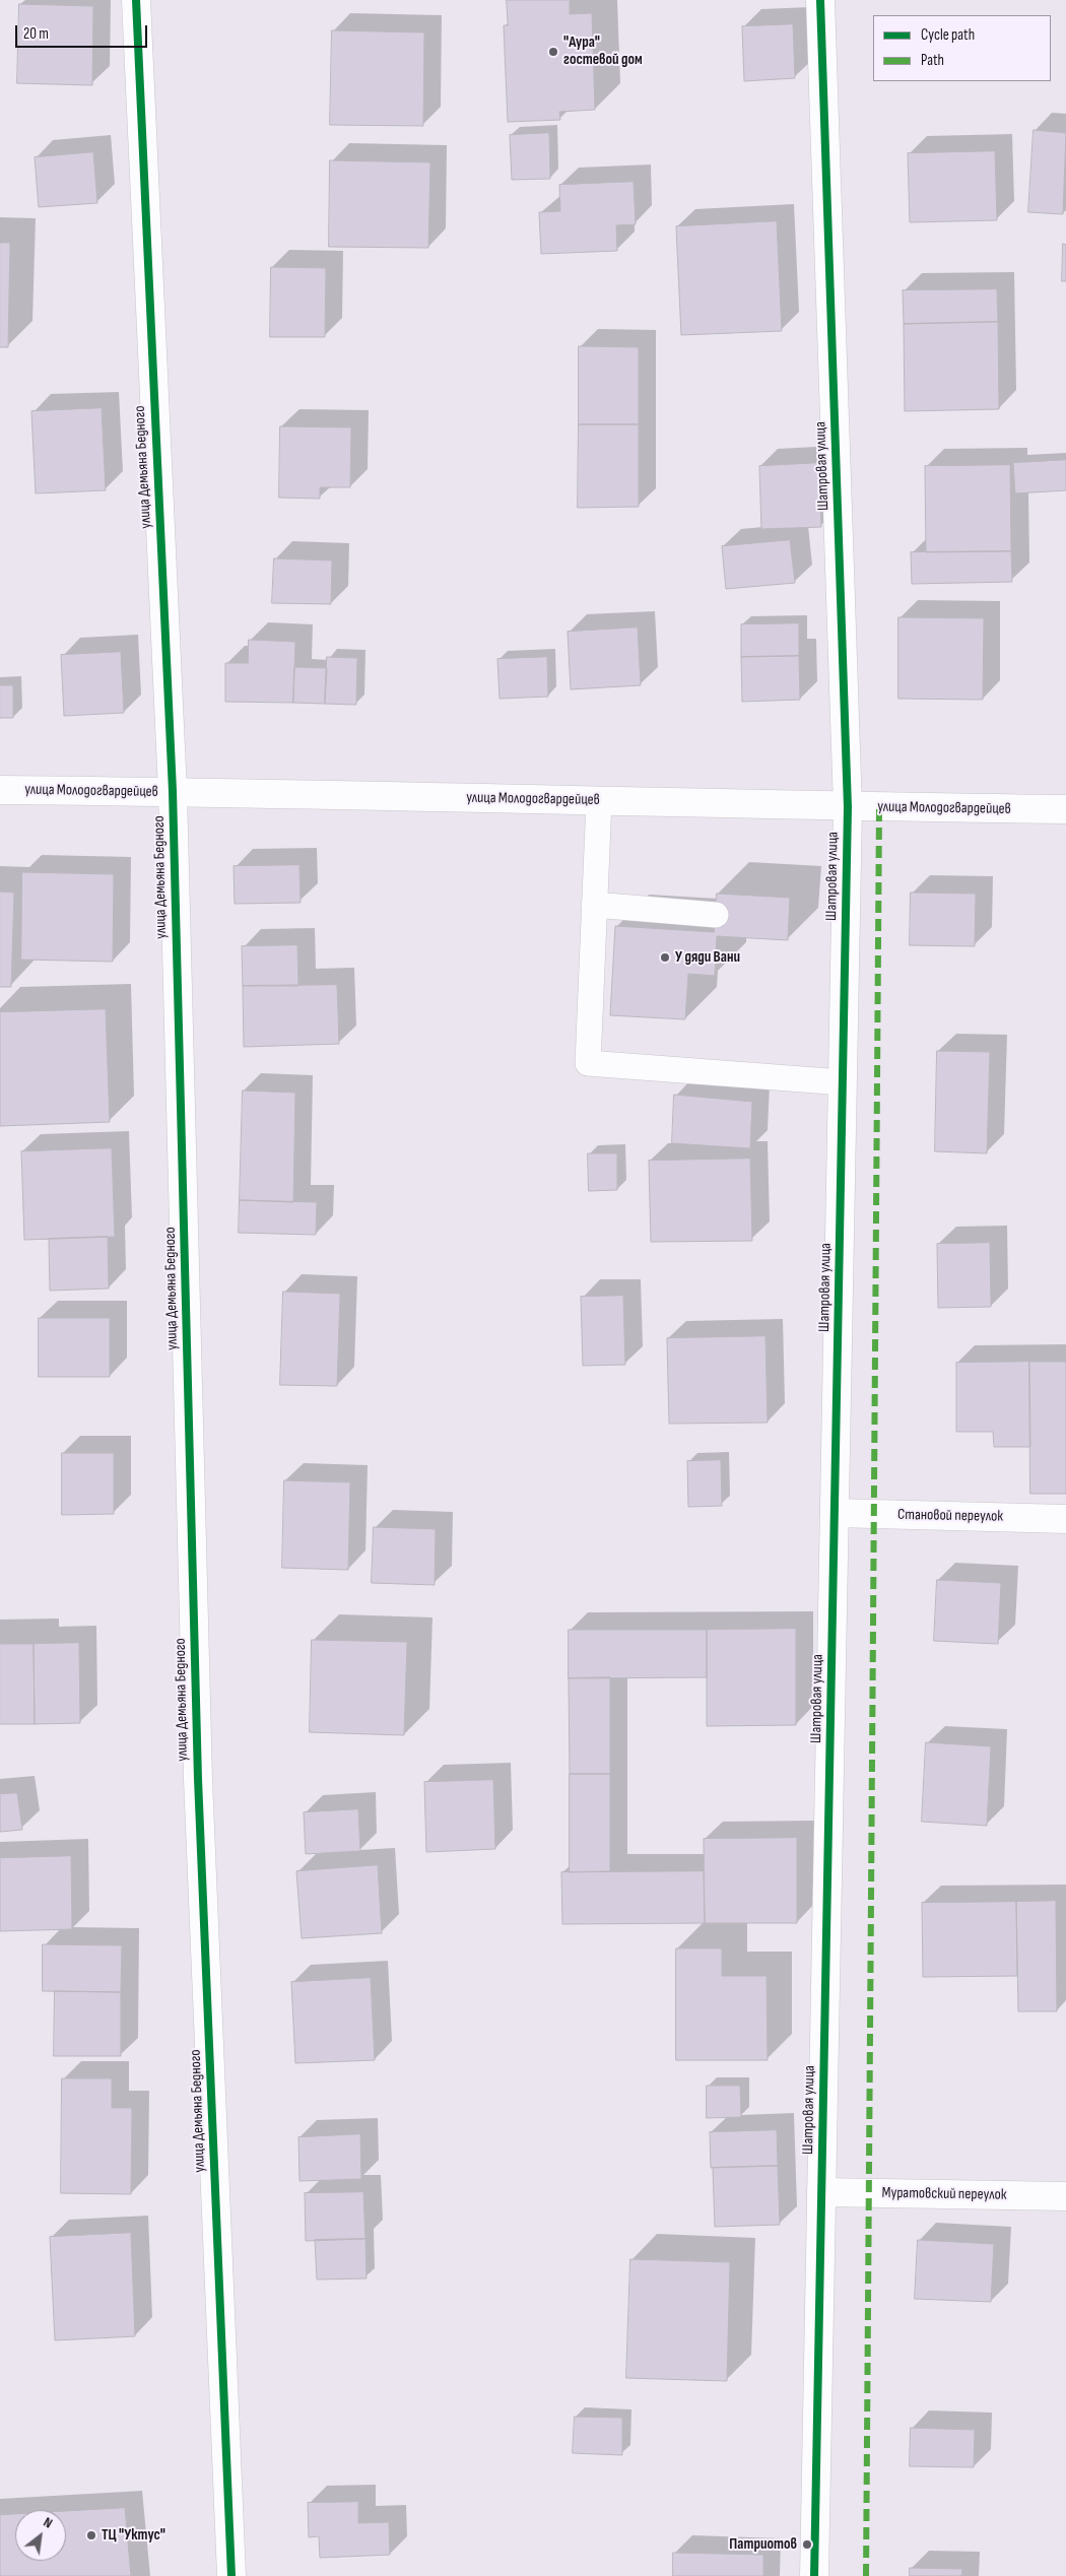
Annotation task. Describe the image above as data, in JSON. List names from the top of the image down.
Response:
{
  "streets": {
    "street": [
      "Шатровая улица",
      "улица Демьяна Бедного",
      "улица Молодогвардейцев",
      "Становой переулок",
      "Муратовский переулок"
    ]
  },
  "crossings": [
    ["Шатровая улица", "улица Молодогвардейцев"],
    ["Шатровая улица", "Становой переулок"],
    ["Шатровая улица", "Муратовский переулок"],
    ["улица Демьяна Бедного", "улица Молодогвардейцев"]
  ],
  "places": [
    "\"Аура\" гостевой дом",
    "У дяди Вани",
    "ТЦ \"Уктус\"",
    "Патриотов"
  ],
  "legend": ["Cycle path", "Path"],
  "scale_bar": "20 m",
  "north": "top right"
}
